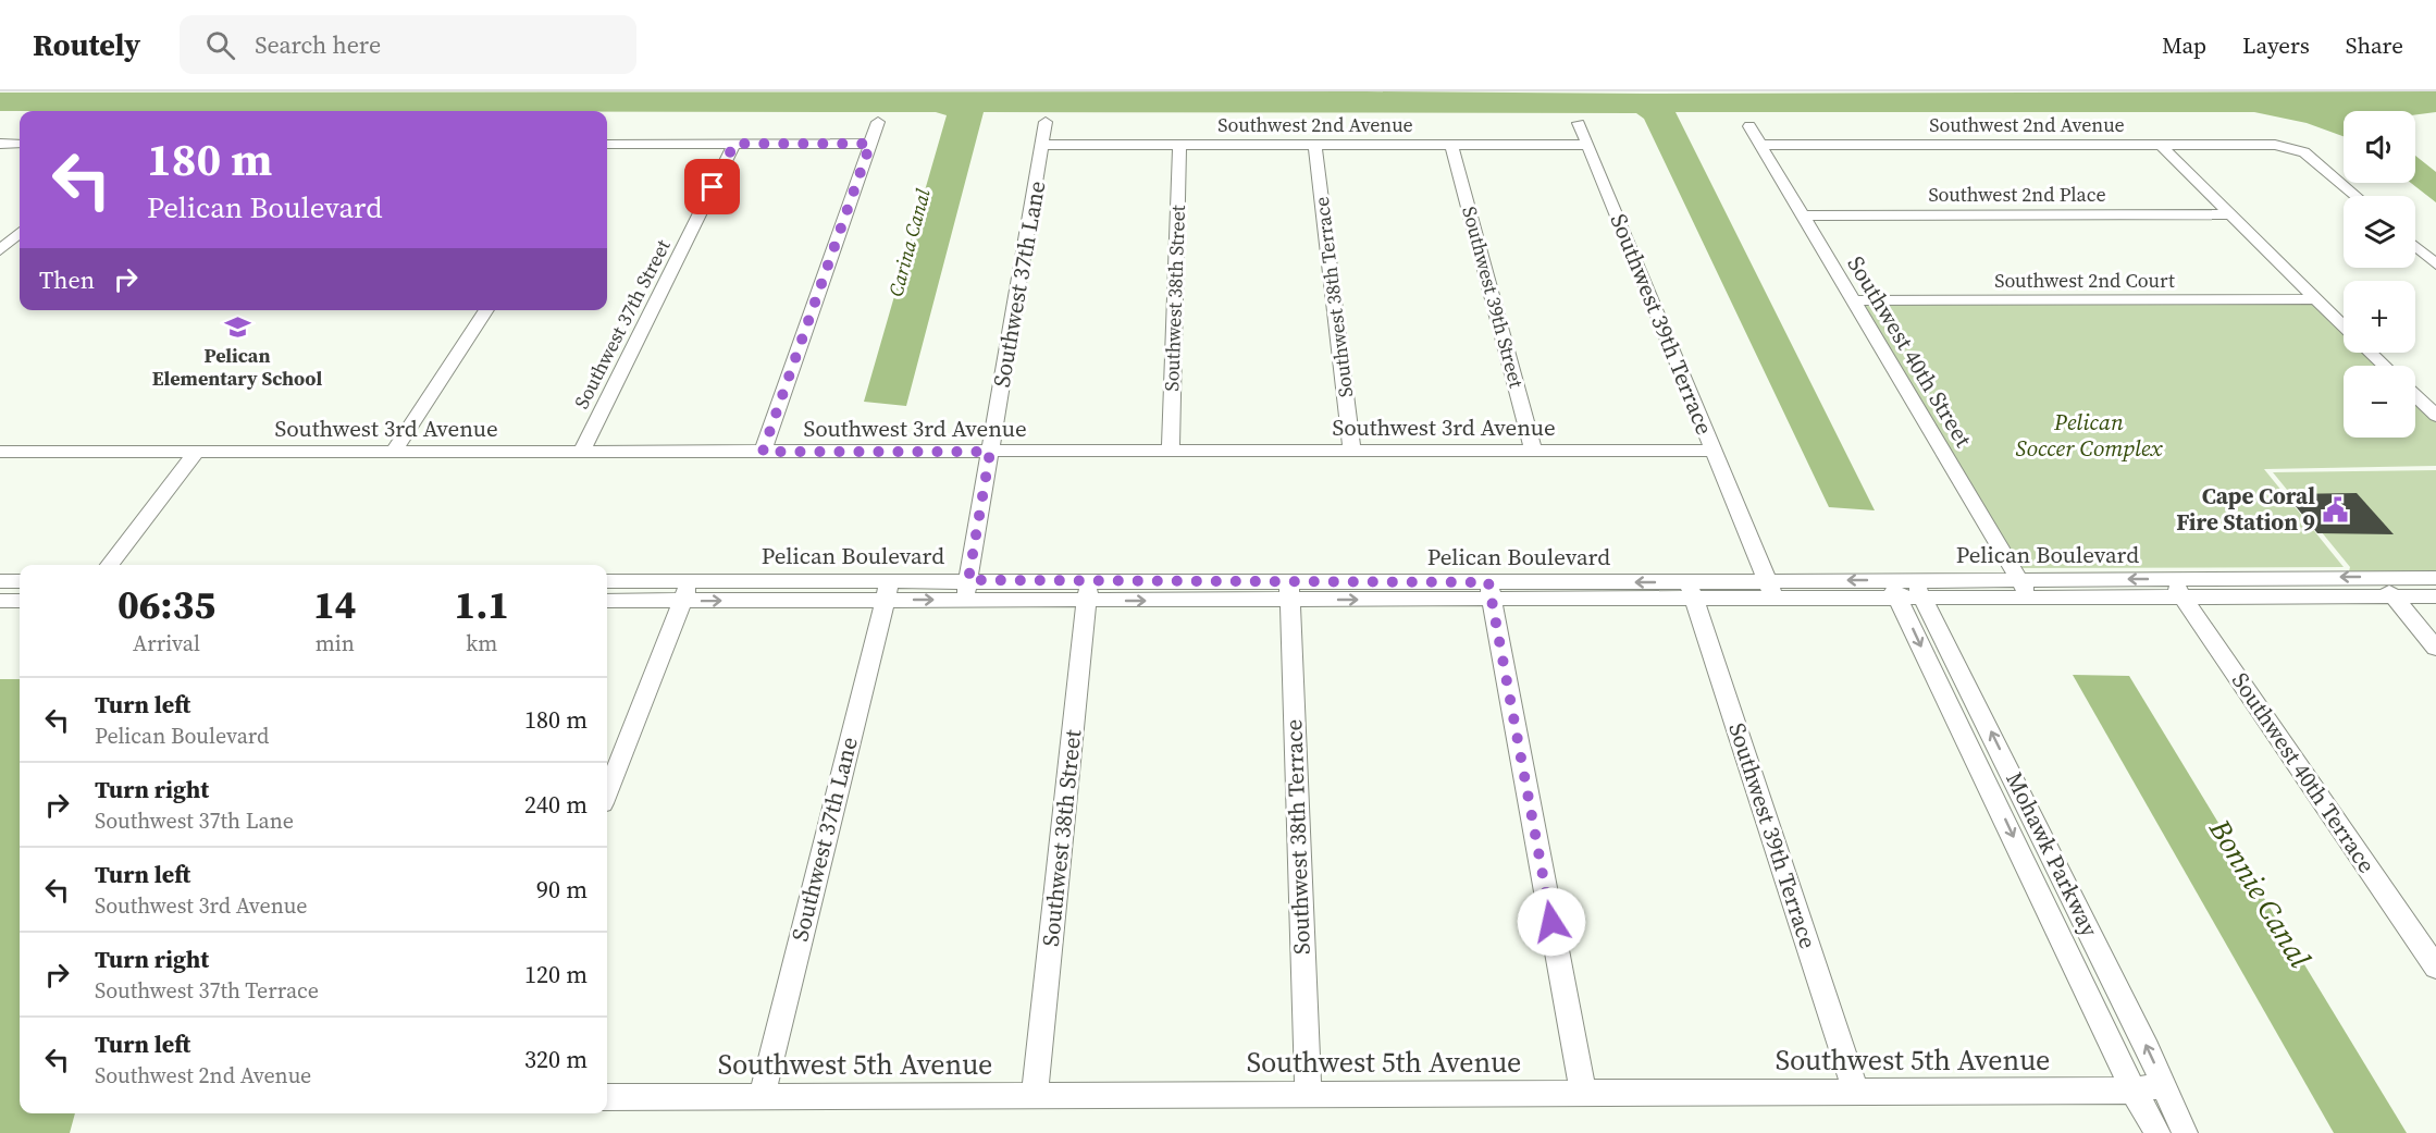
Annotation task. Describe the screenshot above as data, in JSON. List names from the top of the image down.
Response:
{
  "streets": {
    "street": [
      "Southwest 2nd Avenue",
      "Southwest 2nd Place",
      "Southwest 2nd Court",
      "Southwest 37th Lane",
      "Southwest 38th Terrace",
      "Southwest 39th Street",
      "Southwest 38th Street",
      "Southwest 37th Street",
      "Southwest 39th Terrace",
      "Southwest 40th Street",
      "Southwest 3rd Avenue",
      "Pelican Boulevard",
      "Southwest 40th Terrace",
      "Mohawk Parkway",
      "Southwest 5th Avenue"
    ]
  },
  "crossings": [
    ["Southwest 2nd Avenue", "Southwest 37th Lane"],
    ["Southwest 2nd Avenue", "Southwest 38th Terrace"],
    ["Southwest 2nd Avenue", "Southwest 39th Street"],
    ["Southwest 2nd Avenue", "Southwest 38th Street"],
    ["Southwest 2nd Avenue", "Southwest 39th Terrace"],
    ["Southwest 2nd Avenue", "Southwest 40th Street"],
    ["Southwest 2nd Place", "Southwest 40th Street"],
    ["Southwest 2nd Court", "Southwest 40th Street"],
    ["Southwest 37th Lane", "Southwest 3rd Avenue"],
    ["Southwest 37th Lane", "Pelican Boulevard"],
    ["Southwest 37th Lane", "Southwest 5th Avenue"],
    ["Southwest 38th Terrace", "Southwest 3rd Avenue"],
    ["Southwest 38th Terrace", "Pelican Boulevard"],
    ["Southwest 38th Terrace", "Southwest 5th Avenue"],
    ["Southwest 39th Street", "Southwest 3rd Avenue"],
    ["Southwest 38th Street", "Southwest 3rd Avenue"],
    ["Southwest 38th Street", "Pelican Boulevard"],
    ["Southwest 38th Street", "Southwest 5th Avenue"],
    ["Southwest 37th Street", "Southwest 3rd Avenue"],
    ["Southwest 39th Terrace", "Southwest 3rd Avenue"],
    ["Southwest 39th Terrace", "Pelican Boulevard"],
    ["Southwest 39th Terrace", "Southwest 5th Avenue"],
    ["Southwest 40th Street", "Pelican Boulevard"],
    ["Pelican Boulevard", "Southwest 40th Terrace"],
    ["Pelican Boulevard", "Mohawk Parkway"],
    ["Mohawk Parkway", "Southwest 5th Avenue"]
  ],
  "water": ["Carina Canal", "Bonnie Canal"],
  "parks": ["Pelican Soccer Complex"],
  "places": {
    "school or university": ["Pelican Elementary School"],
    "public building": ["Cape Coral Fire Station 9"]
  },
  "page": {
    "header": "Routely",
    "search": "Search here",
    "nav": ["Map", "Layers", "Share"],
    "map_buttons": ["+", "−"],
    "turn": ["180 m", "Pelican Boulevard"],
    "then": "Then",
    "eta": [
      "06:35",
      "Arrival",
      "14",
      "min",
      "1.1",
      "km"
    ],
    "list": [
      {
        "name": "Turn left",
        "note": "Pelican Boulevard",
        "value": "180 m"
      },
      {
        "name": "Turn right",
        "note": "Southwest 37th Lane",
        "value": "240 m"
      },
      {
        "name": "Turn left",
        "note": "Southwest 3rd Avenue",
        "value": "90 m"
      },
      {
        "name": "Turn right",
        "note": "Southwest 37th Terrace",
        "value": "120 m"
      },
      {
        "name": "Turn left",
        "note": "Southwest 2nd Avenue",
        "value": "320 m"
      }
    ]
  }
}
